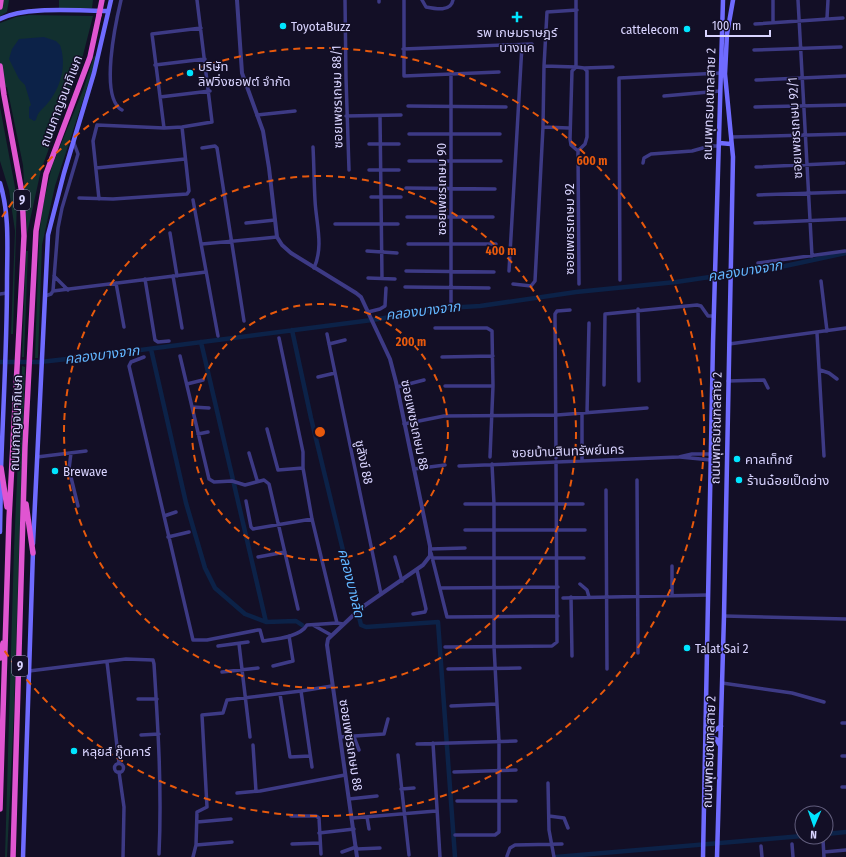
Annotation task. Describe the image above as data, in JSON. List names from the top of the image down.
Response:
{
  "streets": {
    "highway": ["ถนนกาญจนาภิเษก", "9"],
    "main road": ["ถนนพุทธมณฑลสาย 2"],
    "street": [
      "ซอยเพชรเกษม 88/1",
      "ซอยเพชรเกษม 92/1",
      "ซอยเพชรเกษม 90",
      "ซอยเพชรเกษม 92",
      "ซอยเพชรเกษม 88",
      "ซอยบ้านสินทรัพย์นคร",
      "ชูสังข์ 88"
    ]
  },
  "water": ["คลองบางจาก", "คลองบางลัด"],
  "places": {
    "health": ["รพ เกษมราษฎร์ บางแค"],
    "other": [
      "ToyotaBuzz",
      "cattelecom",
      "บริษัท ลิฟวิ่งซอฟต์ จำกัด",
      "คาลเท็กซ์",
      "Brewave",
      "ร้านฉ๋อยเป็ดย่าง",
      "Talat Sai 2",
      "หลุยส์ กู๊ดคาร์"
    ]
  },
  "scale_bar": "100 m",
  "north": "bottom",
  "rings": ["600 m", "400 m", "200 m"]
}
